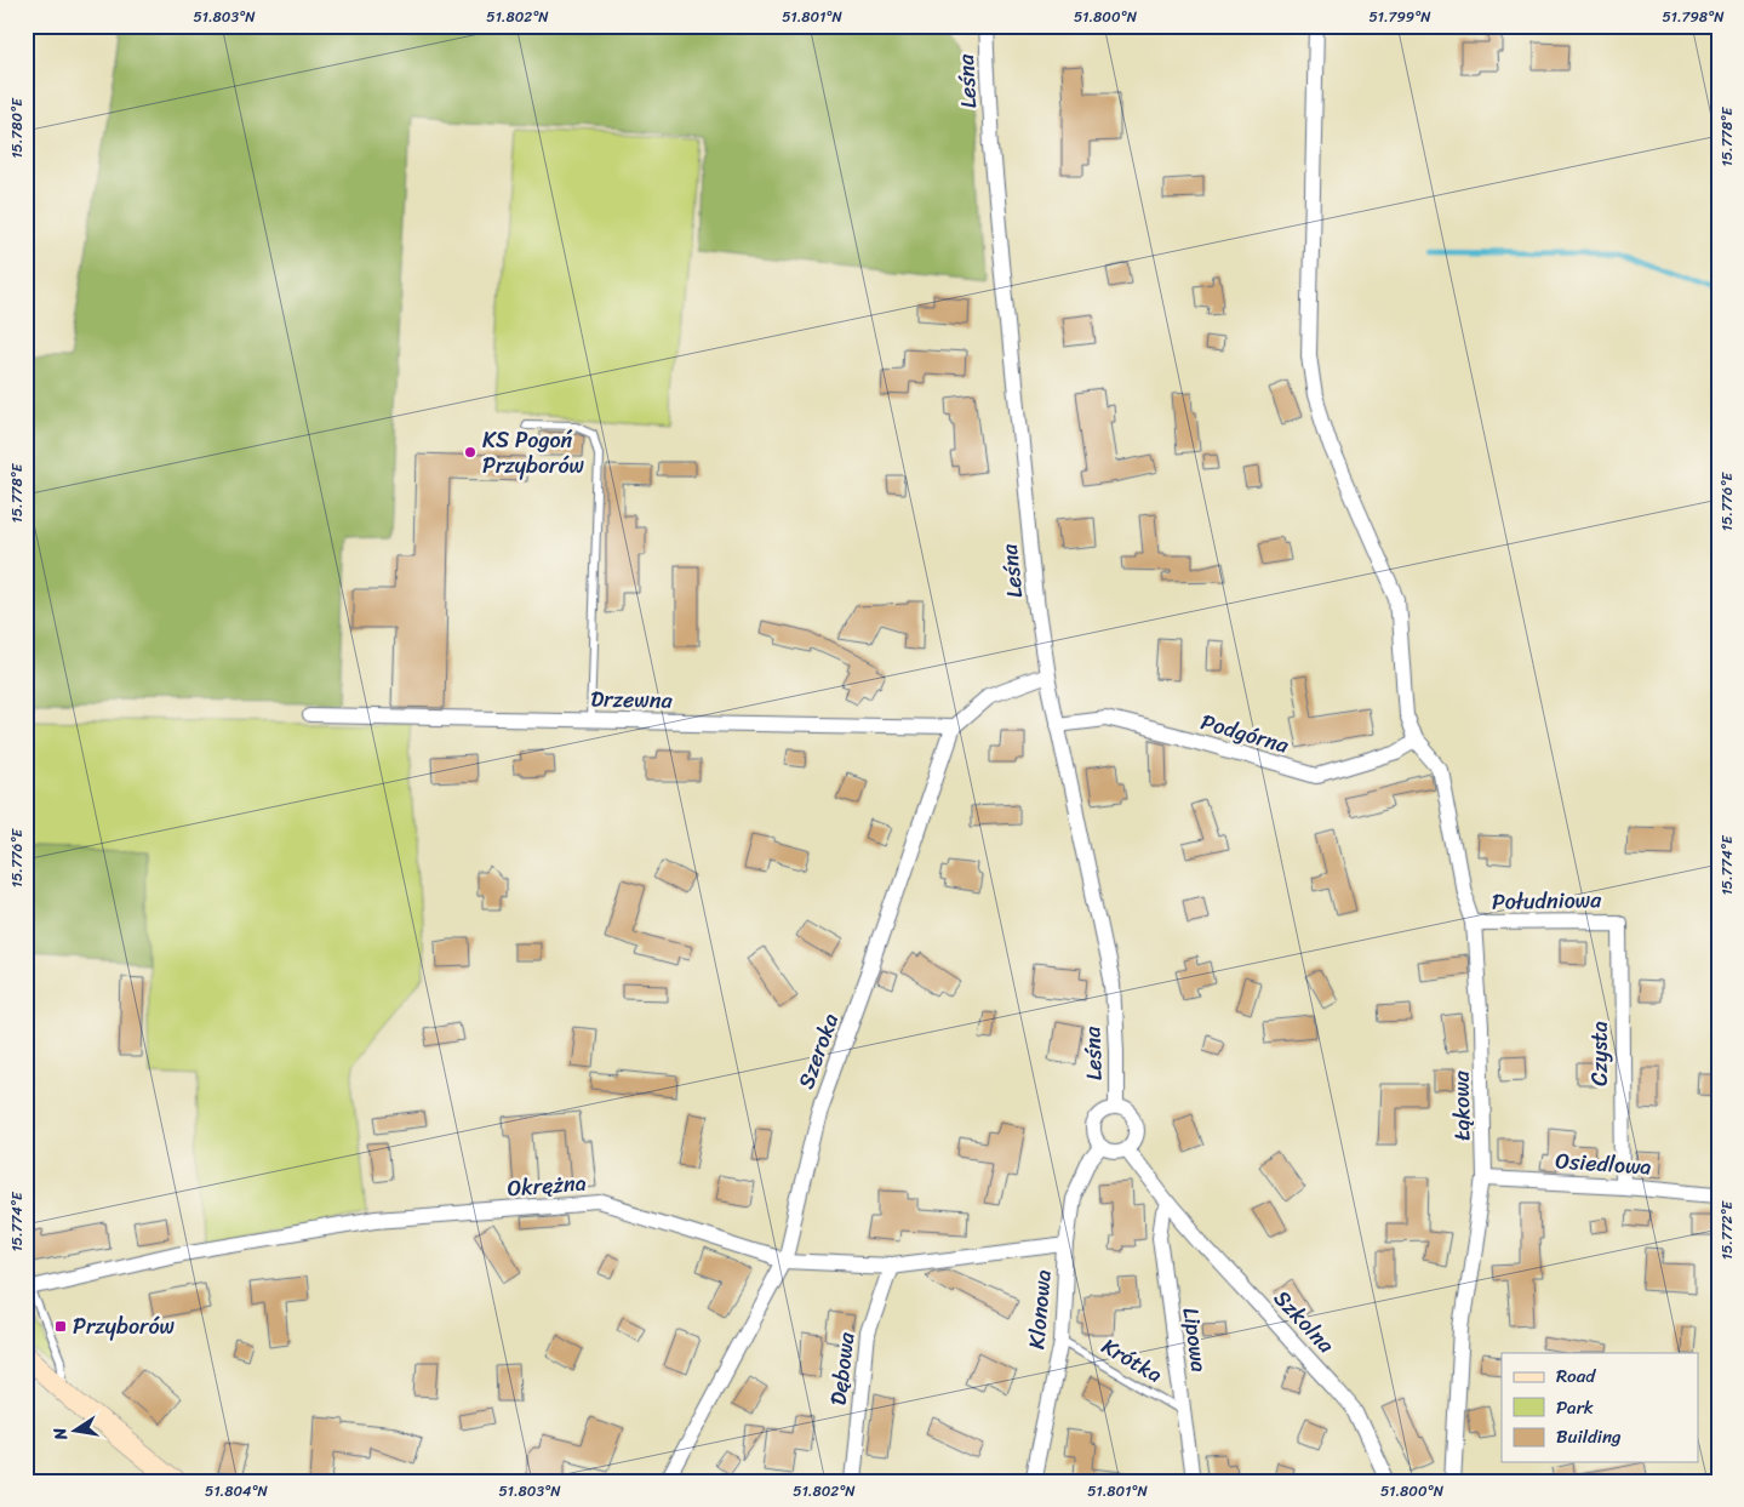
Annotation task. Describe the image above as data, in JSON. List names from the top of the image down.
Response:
{
  "streets": {
    "street": [
      "Leśna",
      "Drzewna",
      "Podgórna",
      "Południowa",
      "Szeroka",
      "Czysta",
      "Łąkowa",
      "Osiedlowa",
      "Okrężna",
      "Klonowa",
      "Szkolna",
      "Lipowa",
      "Dębowa"
    ],
    "lane": ["Krótka"]
  },
  "crossings": [
    ["Leśna", "Podgórna"],
    ["Leśna", "Klonowa"],
    ["Drzewna", "Szeroka"],
    ["Podgórna", "Łąkowa"],
    ["Południowa", "Czysta"],
    ["Południowa", "Łąkowa"],
    ["Szeroka", "Okrężna"],
    ["Czysta", "Osiedlowa"],
    ["Łąkowa", "Osiedlowa"],
    ["Okrężna", "Klonowa"],
    ["Okrężna", "Dębowa"],
    ["Klonowa", "Krótka"],
    ["Szkolna", "Lipowa"],
    ["Lipowa", "Krótka"]
  ],
  "places": {
    "other": ["KS Pogoń Przyborów"],
    "transit": ["Przyborów"]
  },
  "legend": ["Road", "Park", "Building"],
  "north": "left",
  "coordinates": [
    "51.803°N",
    "51.802°N",
    "51.801°N",
    "51.800°N",
    "51.799°N",
    "51.798°N",
    "15.780°E",
    "15.778°E",
    "15.776°E",
    "15.774°E",
    "15.772°E",
    "51.804°N"
  ]
}
